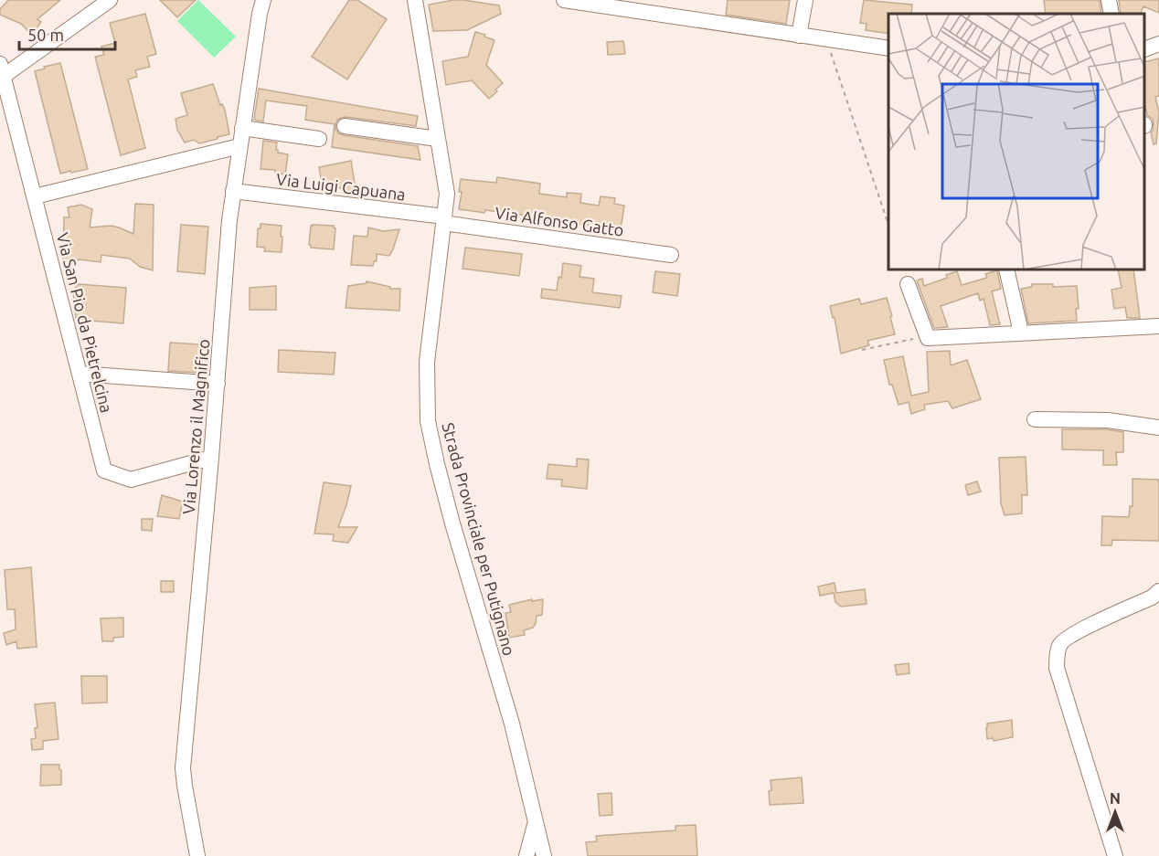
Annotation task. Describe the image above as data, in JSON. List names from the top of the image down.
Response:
{
  "streets": {
    "street": [
      "Via Luigi Capuana",
      "Via Alfonso Gatto",
      "Via San Pio da Pietrelcina",
      "Via Lorenzo il Magnifico",
      "Strada Provinciale per Putignano"
    ]
  },
  "crossings": [
    ["Via Luigi Capuana", "Via Alfonso Gatto"],
    ["Via Luigi Capuana", "Via Lorenzo il Magnifico"],
    ["Via Luigi Capuana", "Strada Provinciale per Putignano"],
    ["Via Alfonso Gatto", "Strada Provinciale per Putignano"],
    ["Via San Pio da Pietrelcina", "Via Lorenzo il Magnifico"]
  ],
  "scale_bar": "50 m",
  "north": "top"
}
